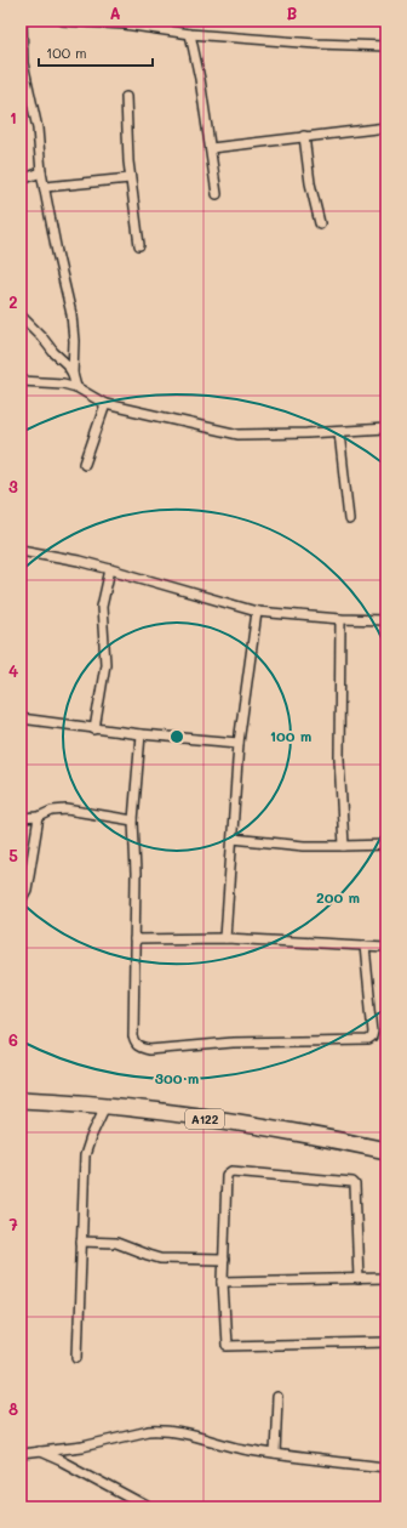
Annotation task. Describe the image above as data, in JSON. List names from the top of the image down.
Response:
{
  "streets": {
    "highway": ["A122"]
  },
  "scale_bar": "100 m",
  "grid": {
    "columns": ["A", "B"],
    "rows": [
      "1",
      "2",
      "3",
      "4",
      "5",
      "6",
      "7",
      "8"
    ]
  },
  "rings": ["100 m", "200 m", "300 m"]
}
